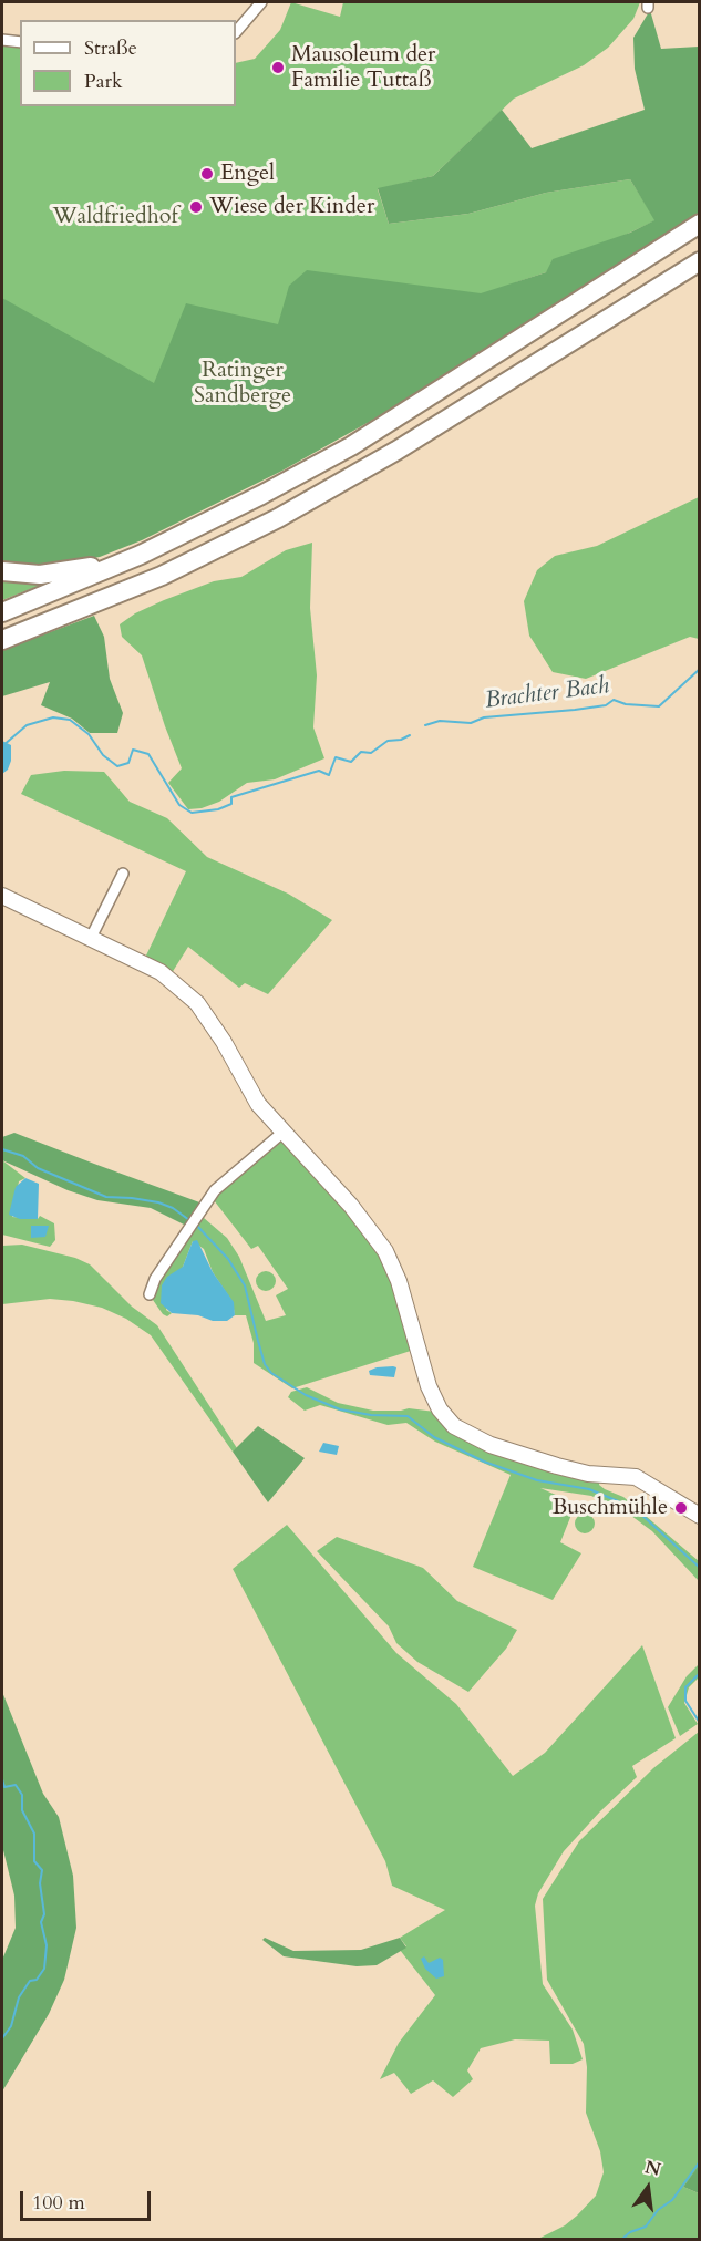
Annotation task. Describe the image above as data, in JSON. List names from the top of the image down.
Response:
{
  "water": ["Brachter Bach"],
  "parks": ["Waldfriedhof", "Ratinger Sandberge"],
  "places": [
    "Mausoleum der Familie Tuttaß",
    "Engel",
    "Wiese der Kinder",
    "Buschmühle"
  ],
  "legend": ["Straße", "Park"],
  "scale_bar": "100 m",
  "north": "top"
}
